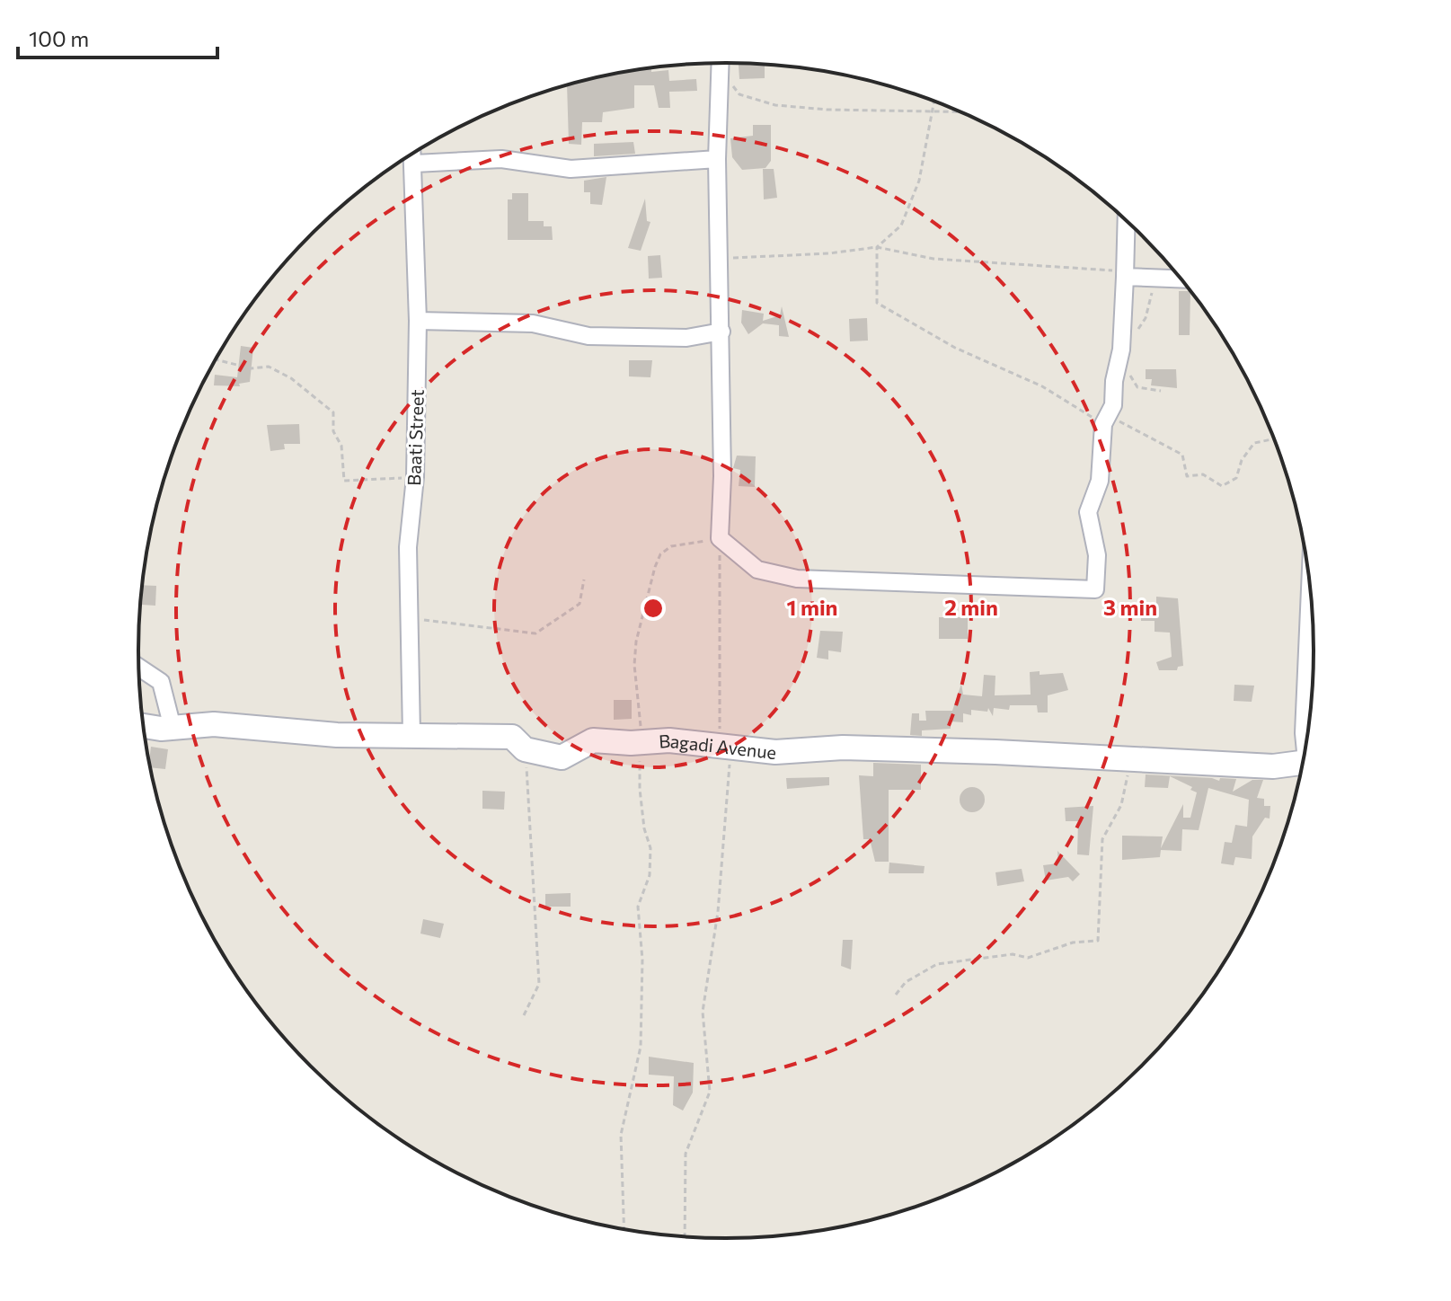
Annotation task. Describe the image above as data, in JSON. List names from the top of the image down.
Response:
{
  "streets": {
    "street": ["Baati Street", "Bagadi Avenue"]
  },
  "crossings": [
    ["Baati Street", "Bagadi Avenue"]
  ],
  "scale_bar": "100 m",
  "rings": ["1 min", "2 min", "3 min"]
}
